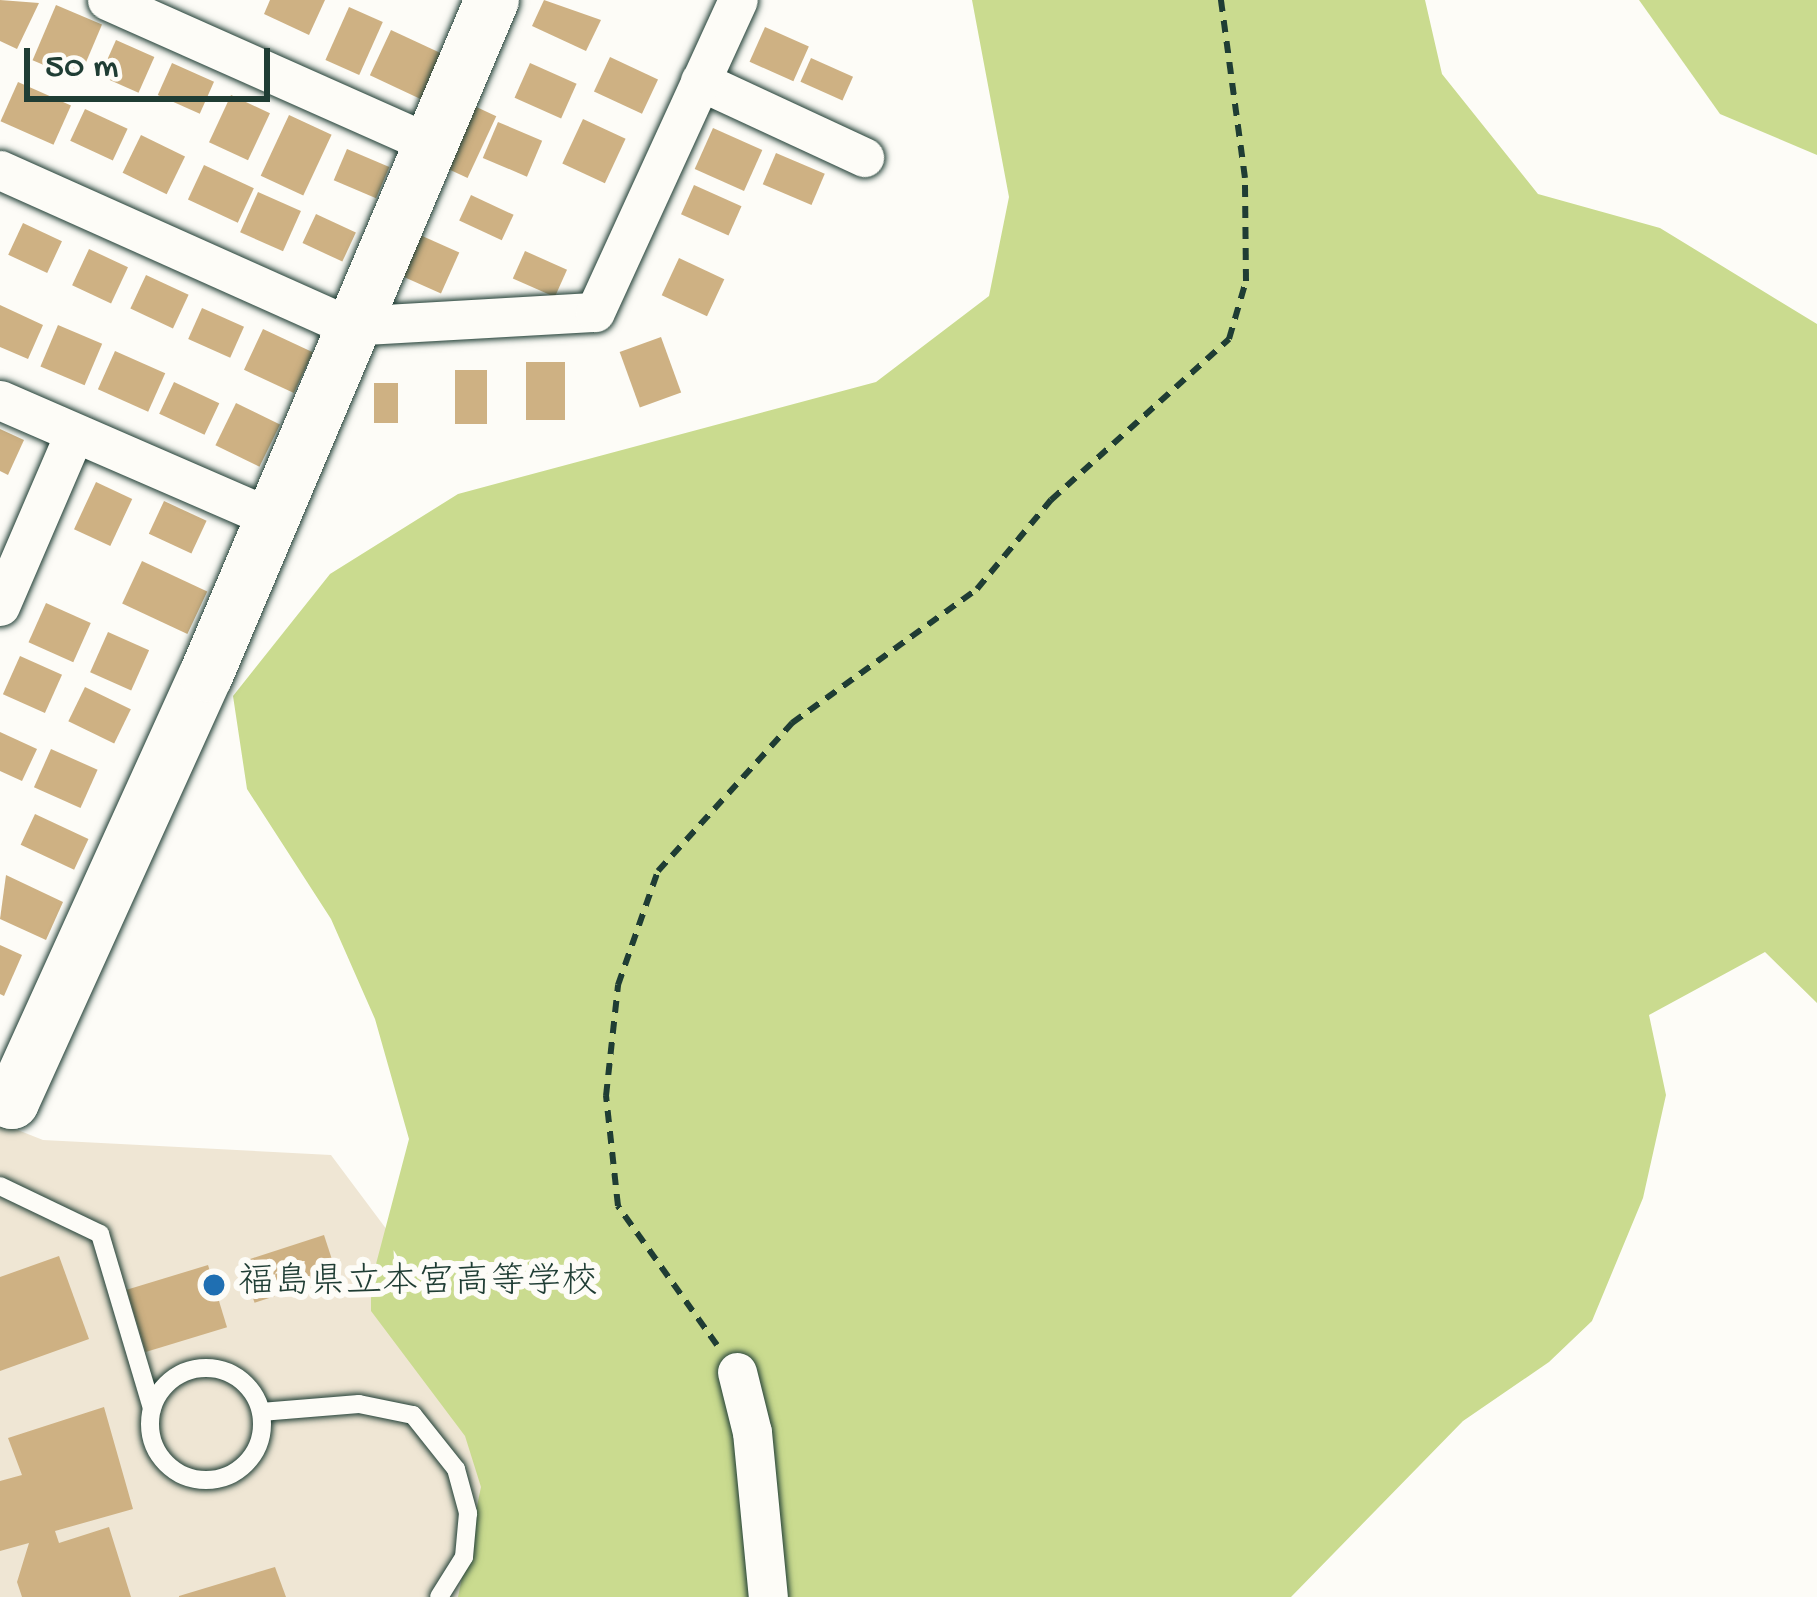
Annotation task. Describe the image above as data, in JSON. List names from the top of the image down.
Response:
{
  "places": ["福島県立本宮高等学校"],
  "scale_bar": "50 m"
}
